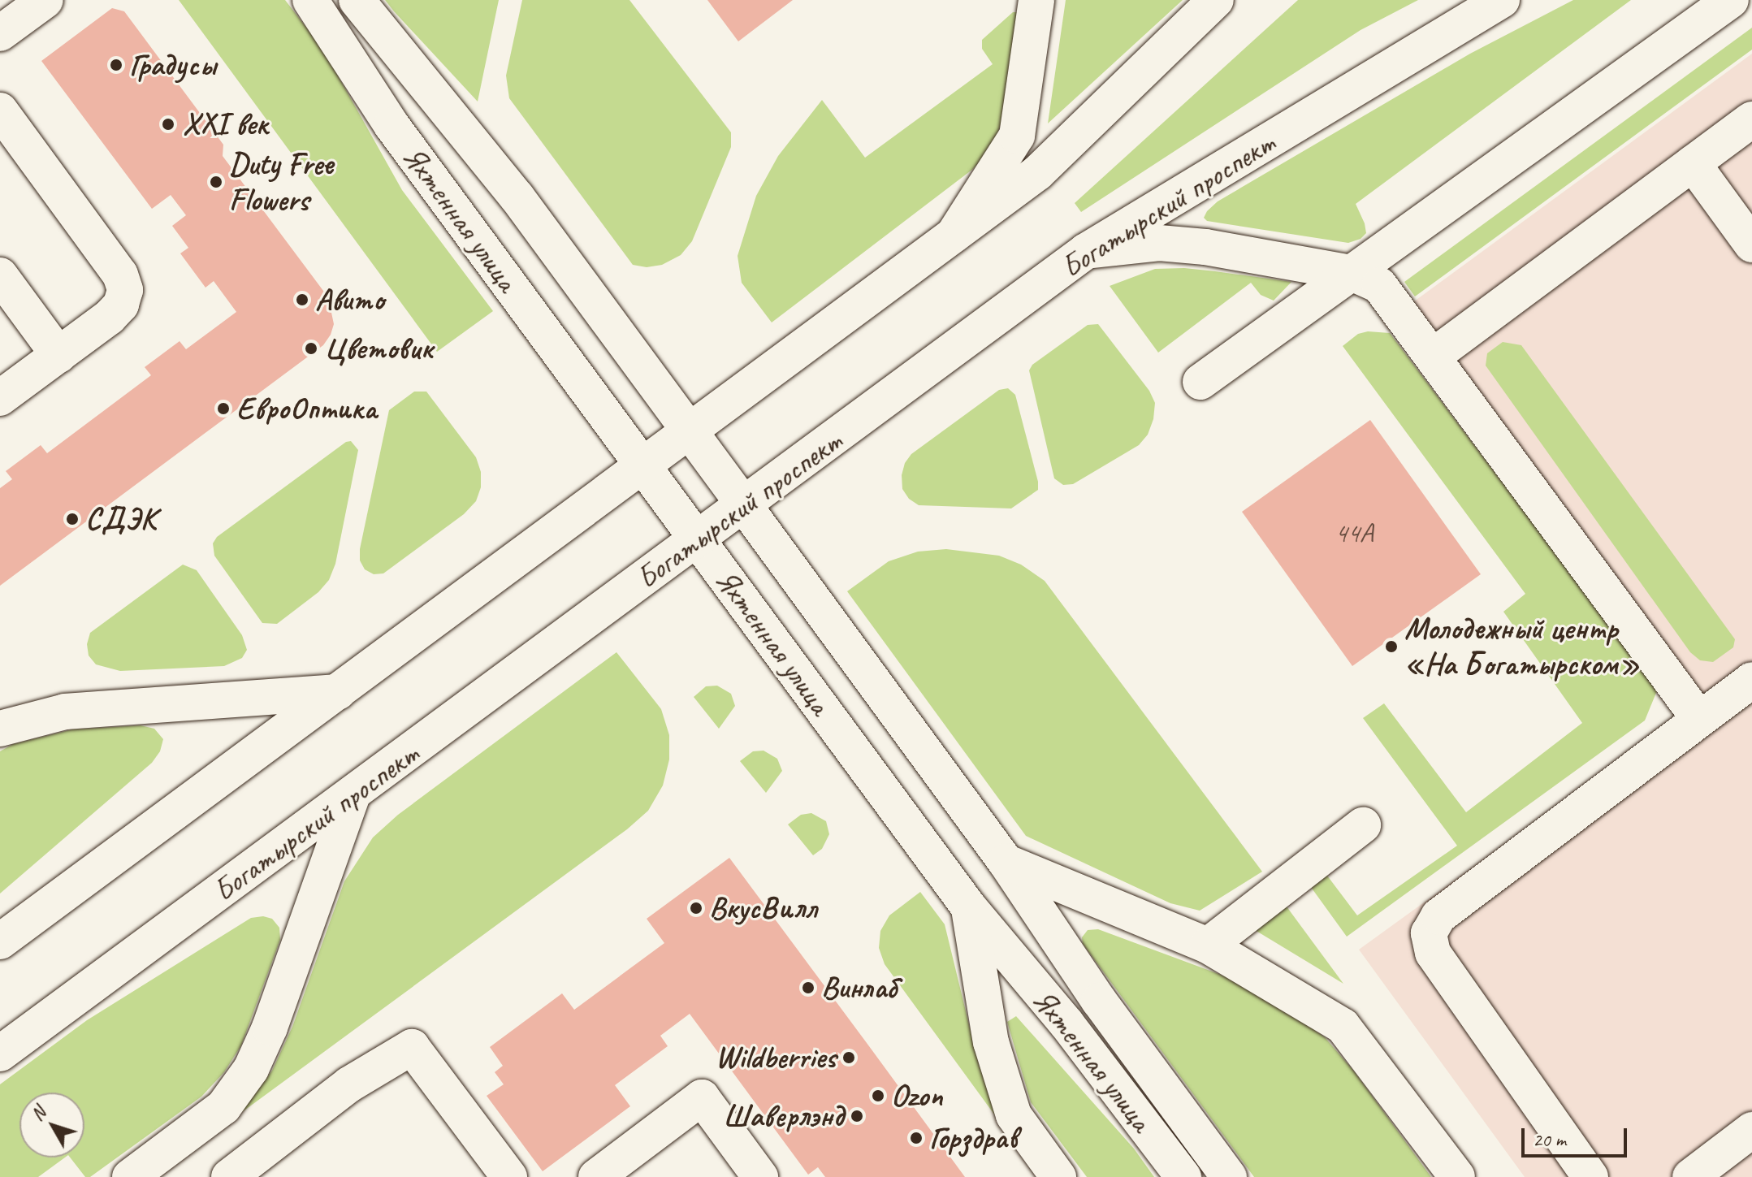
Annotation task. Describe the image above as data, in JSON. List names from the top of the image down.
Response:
{
  "streets": {
    "main road": ["Богатырский проспект", "Яхтенная улица"]
  },
  "crossings": [
    ["Богатырский проспект", "Яхтенная улица"]
  ],
  "places": [
    "Градусы",
    "XXI век",
    "Duty Free Flowers",
    "Авито",
    "Цветовик",
    "ЕвроОптика",
    "СДЭК",
    "Молодежный центр «На Богатырском»",
    "ВкусВилл",
    "Винлаб",
    "Wildberries",
    "Ozon",
    "Шаверлэнд",
    "Горздрав"
  ],
  "house_numbers": ["44А"],
  "scale_bar": "20 m",
  "north": "top left"
}
